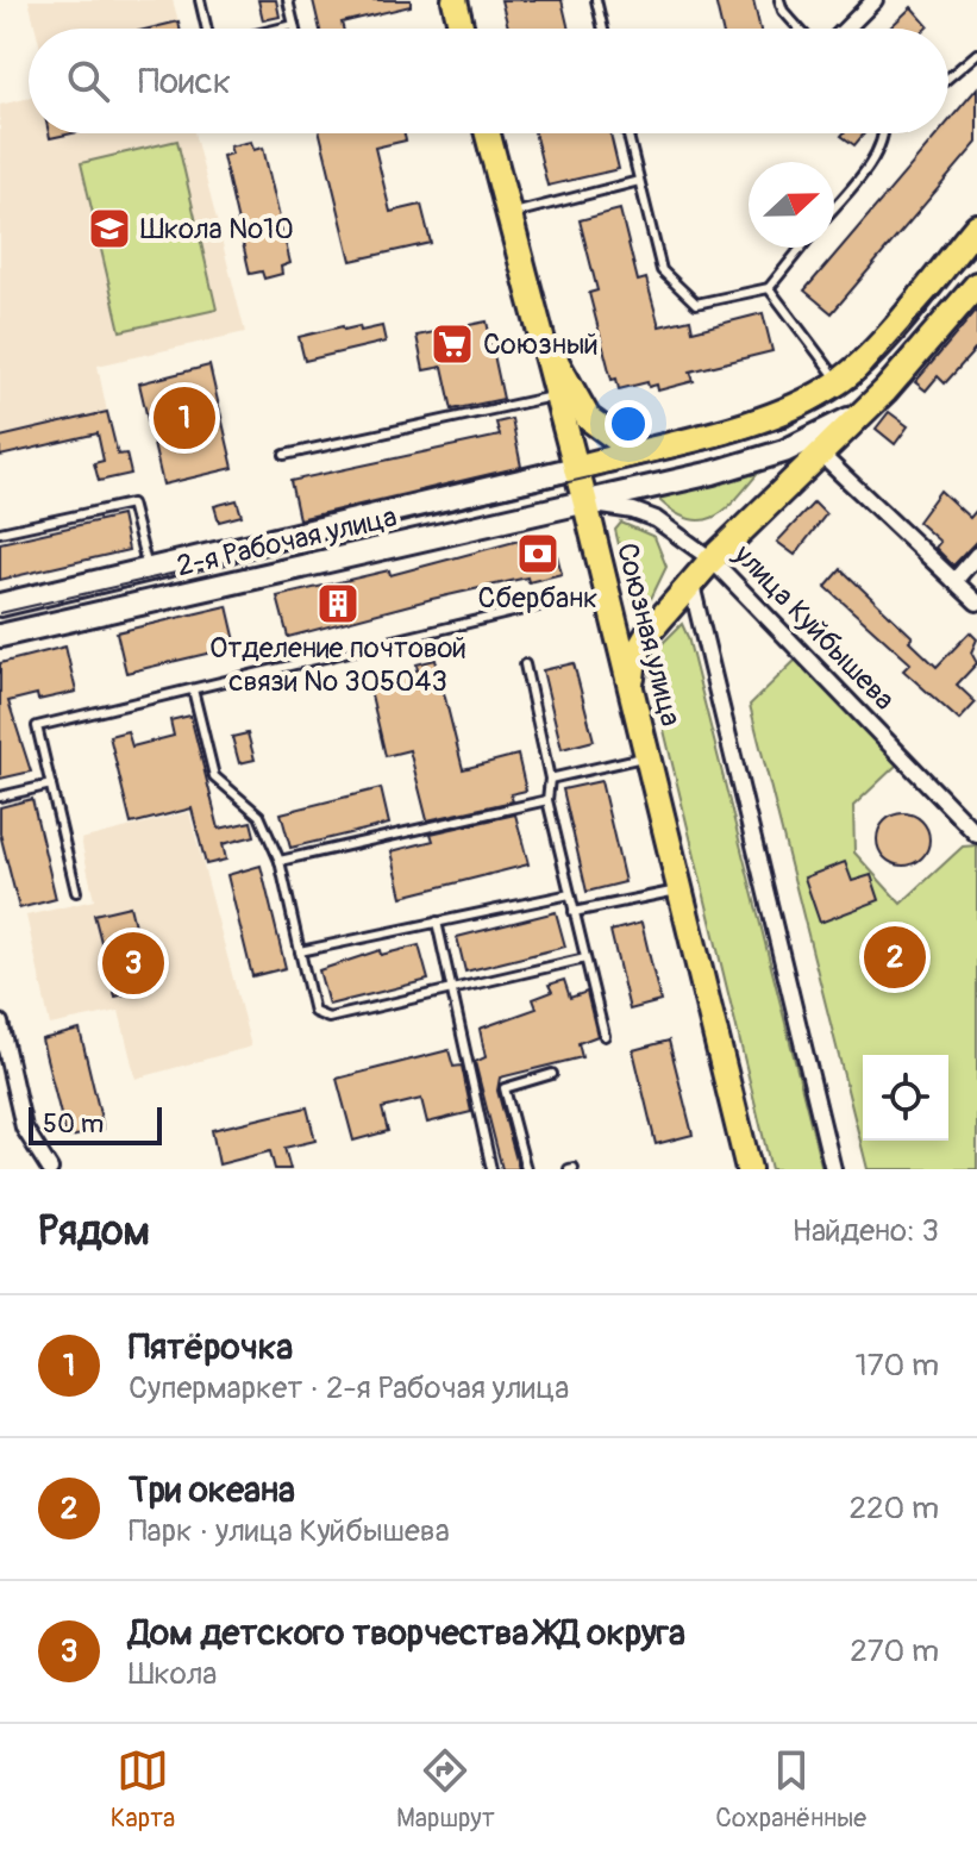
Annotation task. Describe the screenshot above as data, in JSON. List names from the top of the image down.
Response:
{
  "streets": {
    "main road": ["2-я Рабочая улица", "Союзная улица"],
    "street": ["улица Куйбышева"]
  },
  "crossings": [
    ["2-я Рабочая улица", "улица Куйбышева"],
    ["2-я Рабочая улица", "Союзная улица"],
    ["улица Куйбышева", "Союзная улица"]
  ],
  "places": {
    "school or university": ["Школа №10"],
    "supermarket": ["Союзный"],
    "bank": ["Сбербанк"],
    "building": ["Отделение почтовой связи № 305043"]
  },
  "scale_bar": "50 m",
  "north": "right",
  "page": {
    "search": "Поиск",
    "pins": ["1", "2", "3"],
    "scale": "50 m",
    "heading": ["Рядом", "Найдено: 3"],
    "list": [
      {
        "mark": "1",
        "name": "Пятёрочка",
        "note": "Супермаркет · 2-я Рабочая улица",
        "value": "170 m"
      },
      {
        "mark": "2",
        "name": "Три океана",
        "note": "Парк · улица Куйбышева",
        "value": "220 m"
      },
      {
        "mark": "3",
        "name": "Дом детского творчества ЖД округа",
        "note": "Школа",
        "value": "270 m"
      }
    ],
    "nav": ["Карта", "Маршрут", "Сохранённые"]
  }
}
